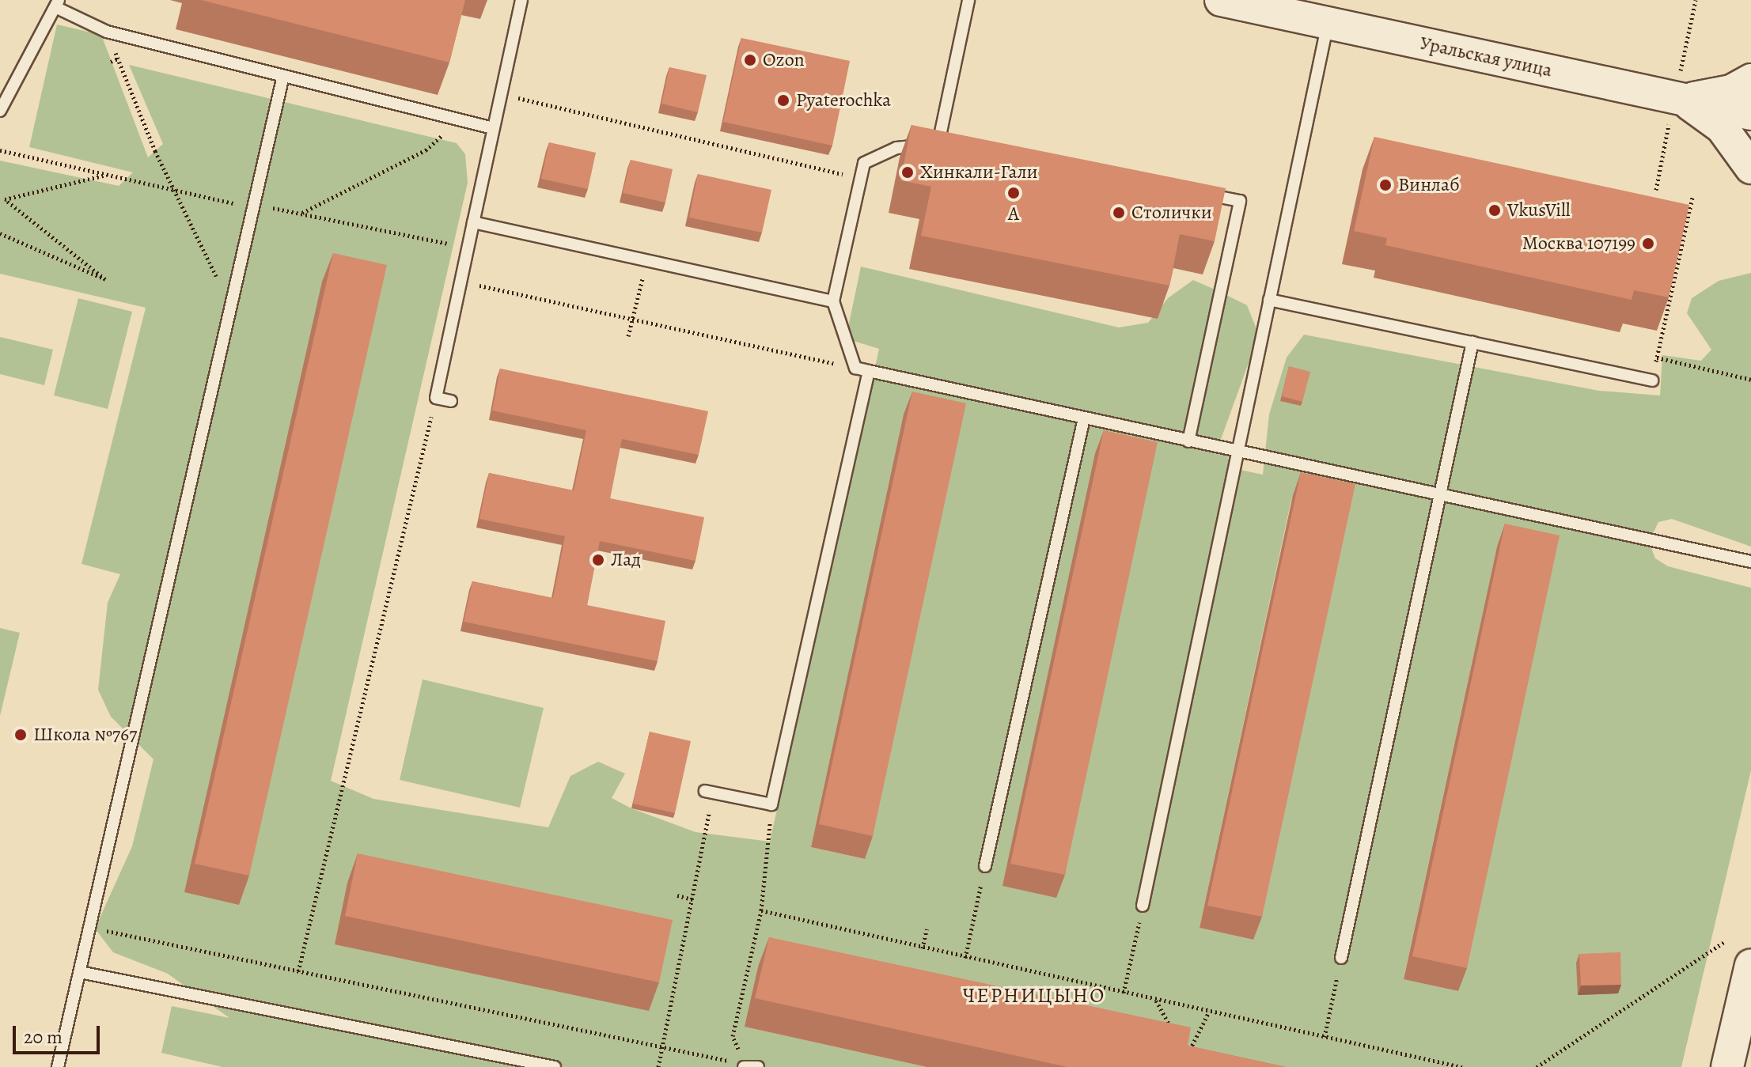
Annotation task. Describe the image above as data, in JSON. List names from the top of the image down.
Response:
{
  "streets": {
    "main road": ["Уральская улица"]
  },
  "districts": ["ЧЕРНИЦЫНО"],
  "places": [
    "Ozon",
    "Pyaterochka",
    "Хинкали-Гали",
    "Винлаб",
    "А",
    "VkusVill",
    "Столички",
    "Москва 107199",
    "Лад",
    "Школа №767"
  ],
  "scale_bar": "20 m"
}
